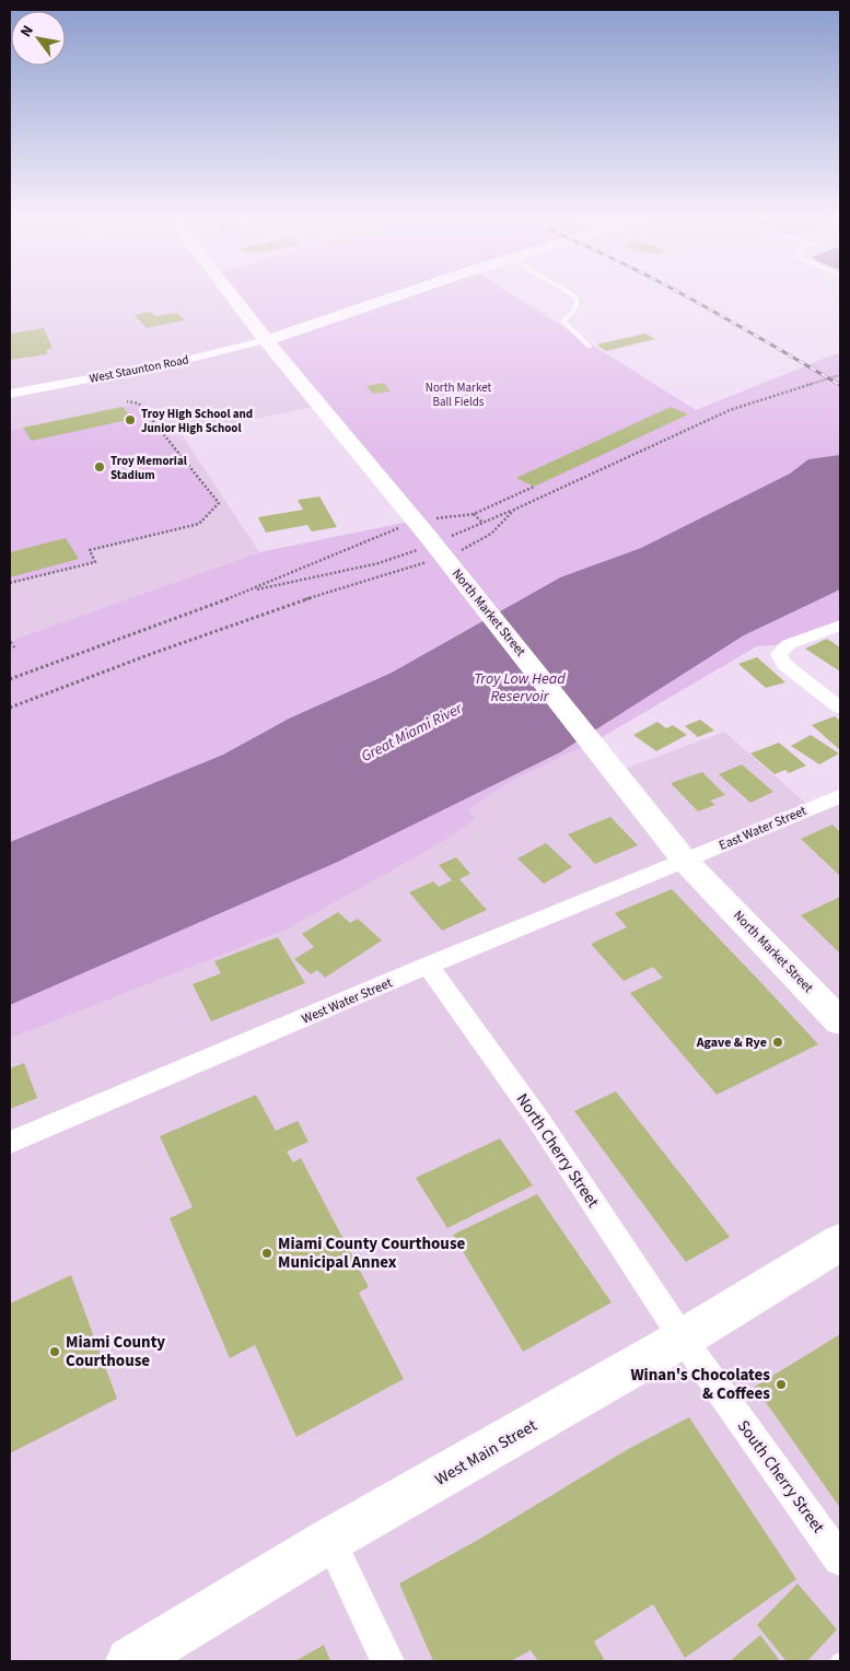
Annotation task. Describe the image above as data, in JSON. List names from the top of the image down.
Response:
{
  "streets": {
    "main road": ["North Market Street", "West Main Street"],
    "street": [
      "West Staunton Road",
      "East Water Street",
      "West Water Street",
      "North Cherry Street",
      "South Cherry Street"
    ]
  },
  "crossings": [
    ["West Staunton Road", "North Market Street"],
    ["North Market Street", "East Water Street"],
    ["North Market Street", "West Water Street"],
    ["East Water Street", "West Water Street"],
    ["West Water Street", "North Cherry Street"],
    ["North Cherry Street", "West Main Street"],
    ["North Cherry Street", "South Cherry Street"],
    ["West Main Street", "South Cherry Street"]
  ],
  "water": ["Troy Low Head Reservoir", "Great Miami River"],
  "parks": ["North Market Ball Fields"],
  "places": [
    "Troy High School and Junior High School",
    "Troy Memorial Stadium",
    "Agave & Rye",
    "Miami County Courthouse Municipal Annex",
    "Miami County Courthouse",
    "Winan's Chocolates & Coffees"
  ],
  "north": "top left"
}
